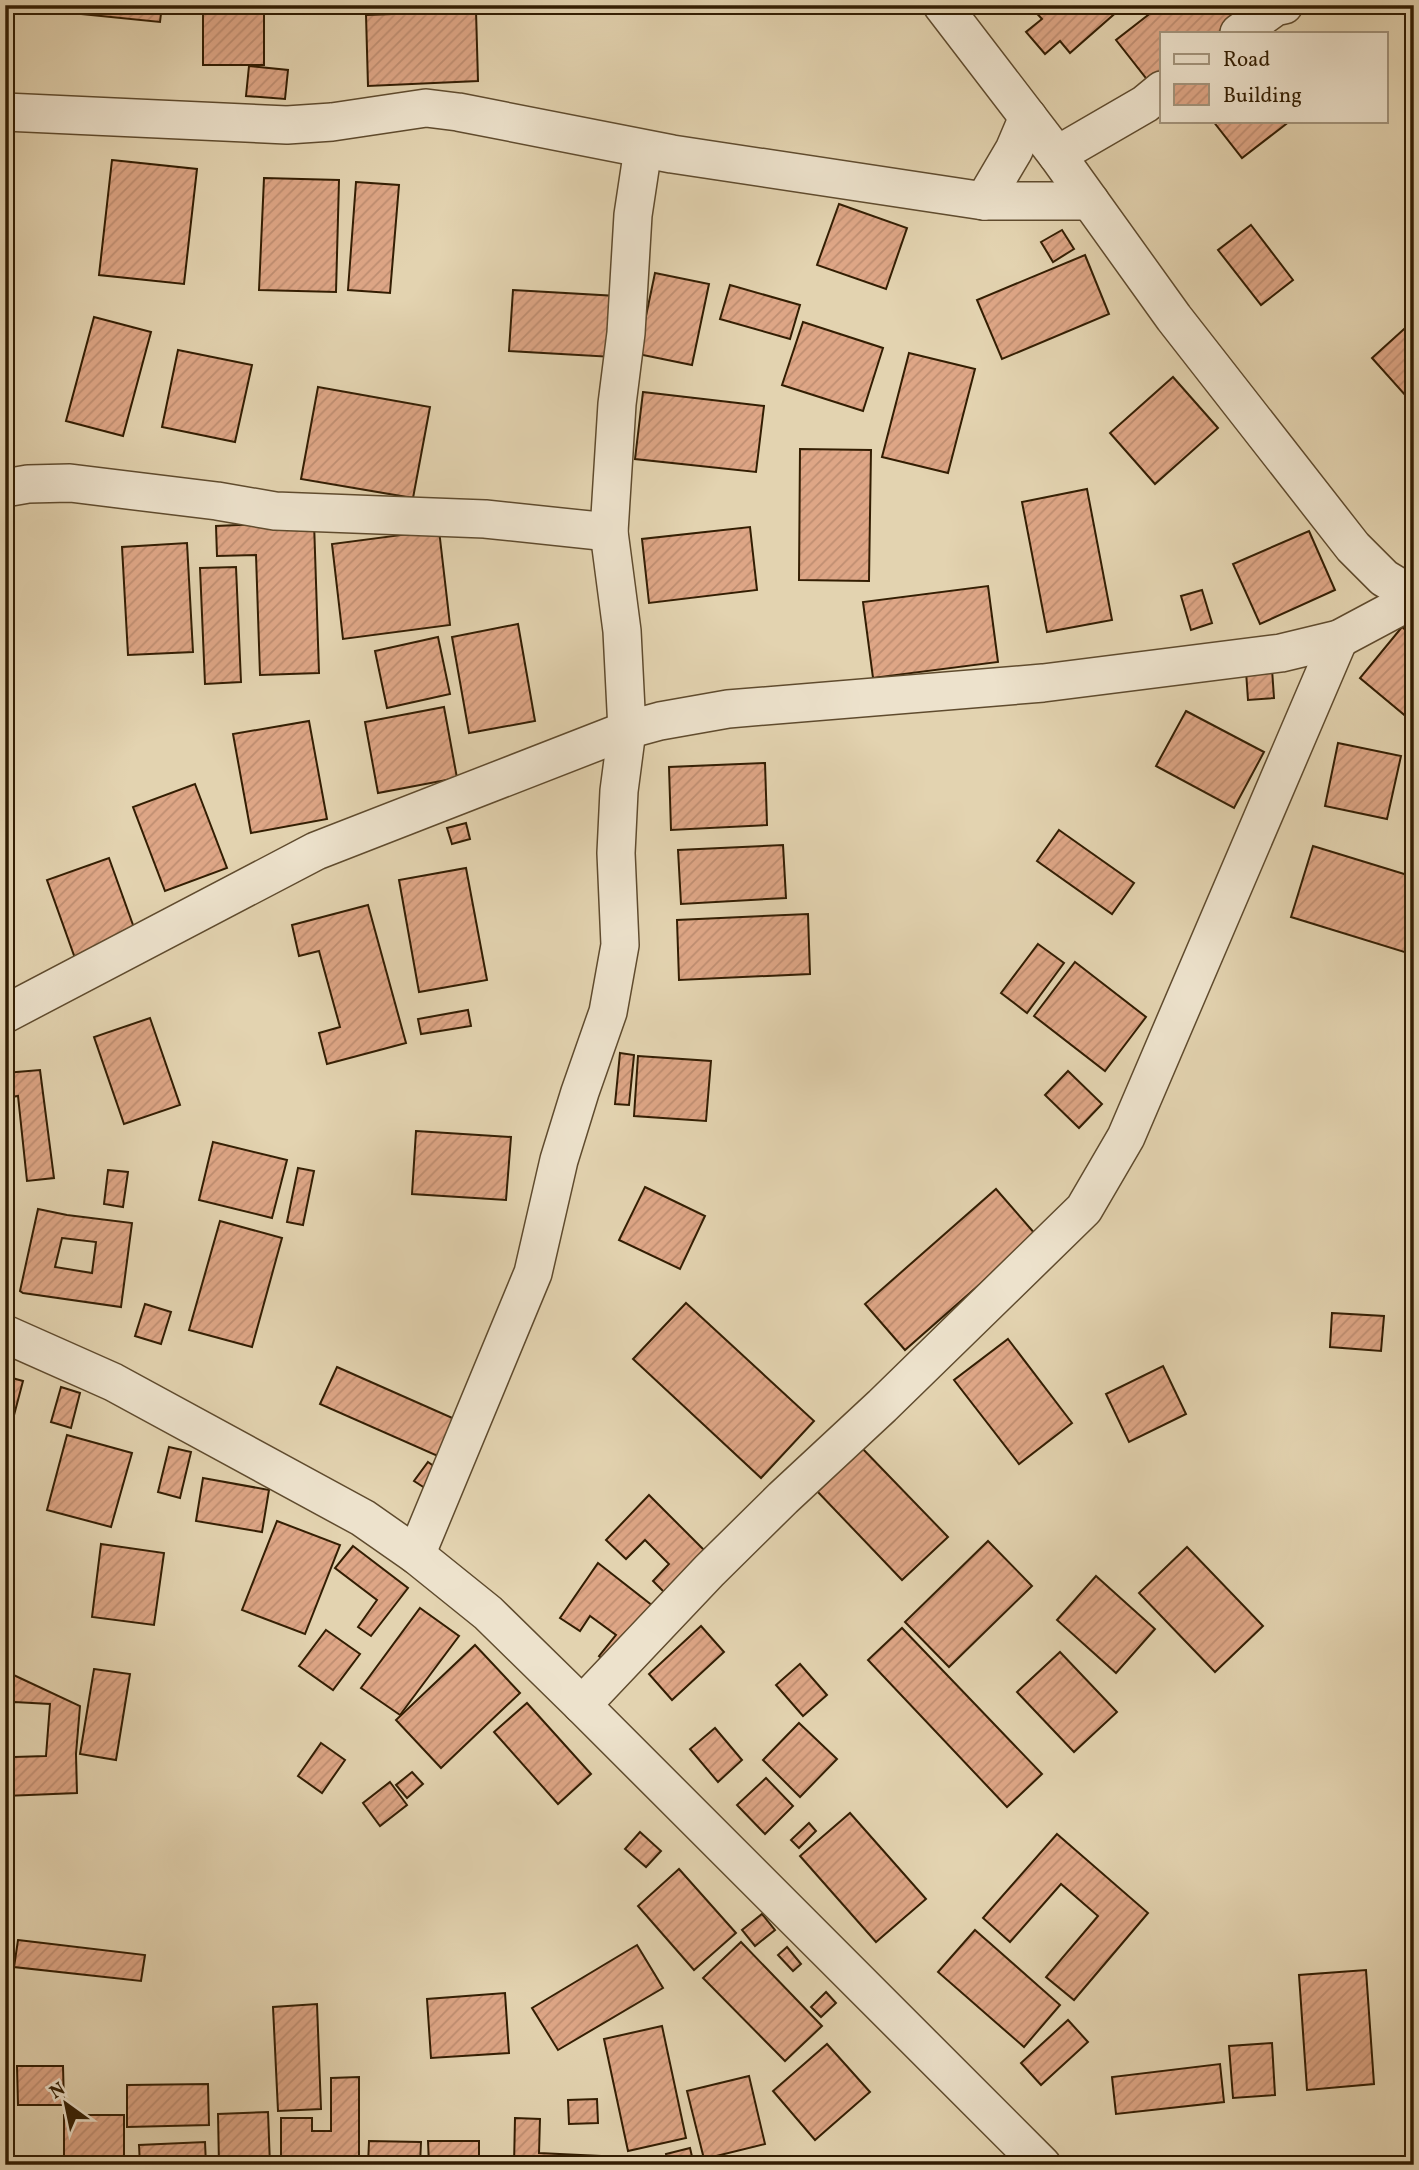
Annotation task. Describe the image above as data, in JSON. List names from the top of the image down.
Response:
{
  "legend": ["Road", "Building"],
  "north": "top left"
}
